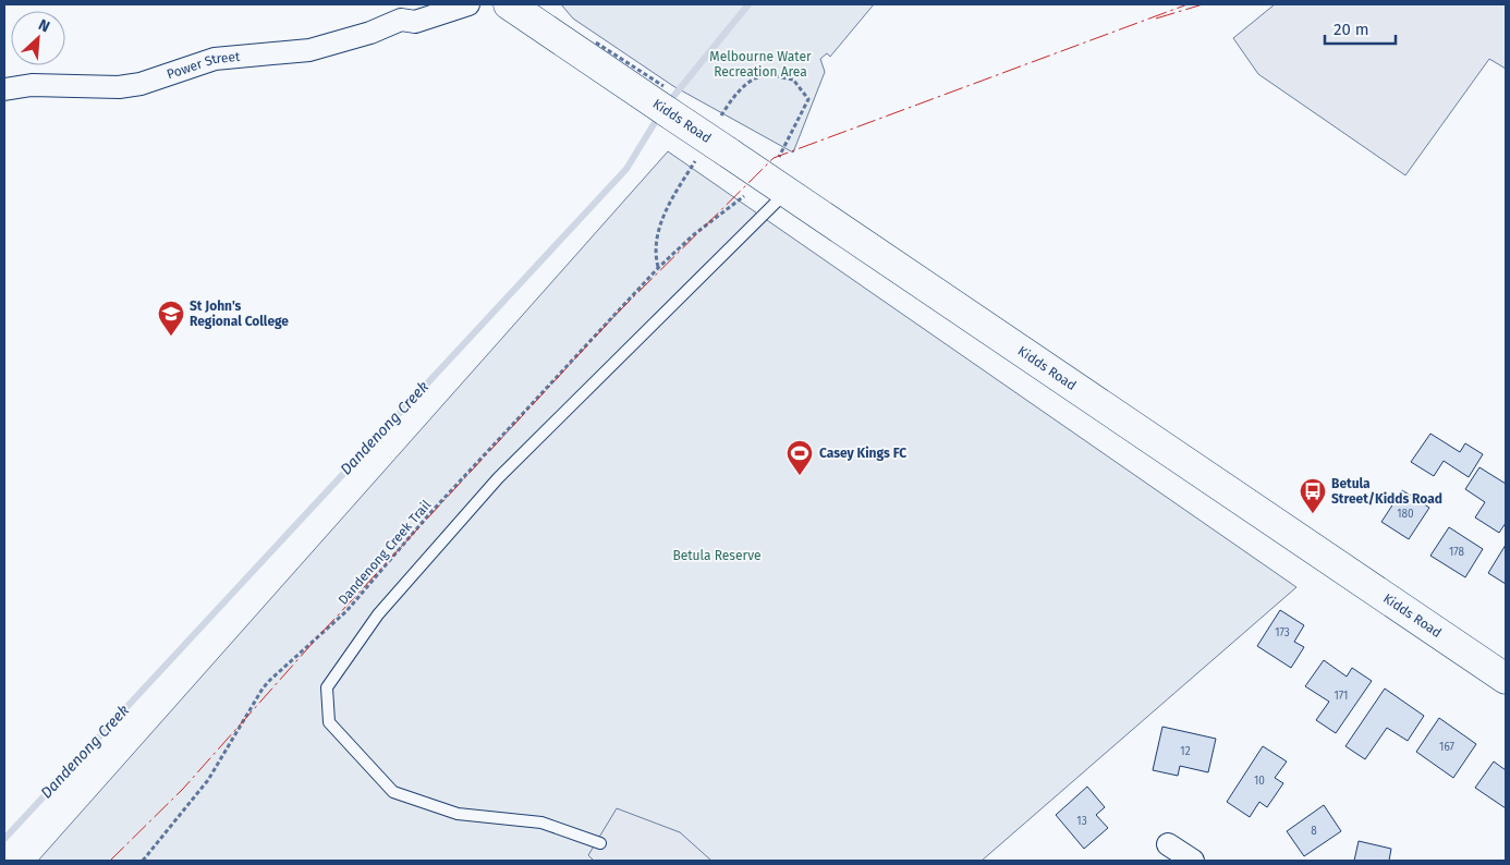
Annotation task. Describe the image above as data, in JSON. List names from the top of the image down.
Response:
{
  "streets": {
    "main road": ["Kidds Road"],
    "street": ["Power Street"],
    "path": ["Dandenong Creek Trail"]
  },
  "crossings": [
    ["Kidds Road", "Dandenong Creek Trail"]
  ],
  "water": ["Dandenong Creek"],
  "parks": ["Melbourne Water Recreation Area", "Betula Reserve"],
  "places": {
    "school or university": ["St John's Regional College"],
    "sports": ["Casey Kings FC"],
    "bus stop": ["Betula Street/Kidds Road"]
  },
  "house_numbers": [
    "180",
    "178",
    "173",
    "171",
    "167",
    "12",
    "10",
    "13",
    "8"
  ],
  "scale_bar": "20 m",
  "north": "top right"
}
